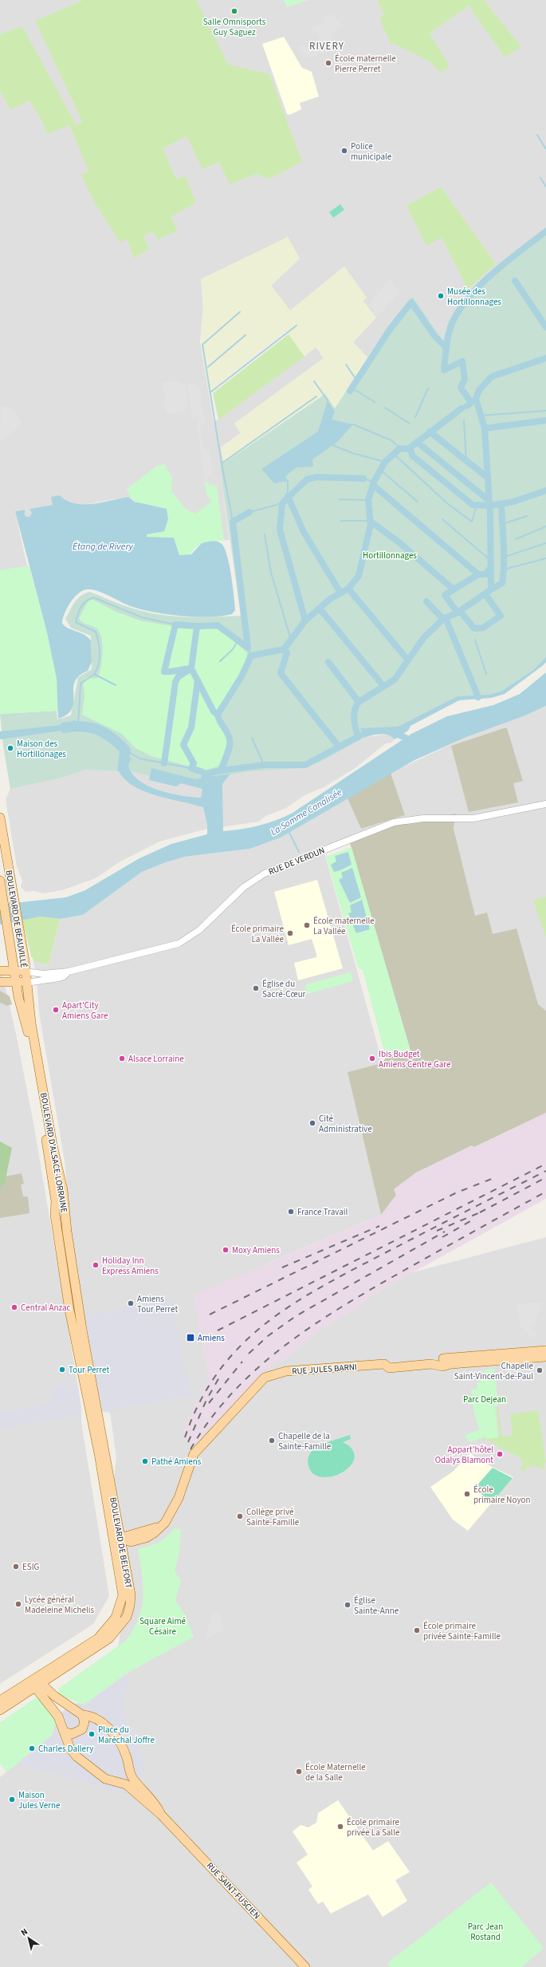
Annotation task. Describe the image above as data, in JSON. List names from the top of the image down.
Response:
{
  "streets": {
    "main road": [
      "BOULEVARD DE BEAUVILLÉ",
      "BOULEVARD D'ALSACE-LORRAINE",
      "RUE JULES BARNI",
      "BOULEVARD DE BELFORT",
      "RUE SAINT-FUSCIEN"
    ],
    "street": ["RUE DE VERDUN"]
  },
  "crossings": [
    ["RUE DE VERDUN", "BOULEVARD DE BEAUVILLÉ"],
    ["RUE DE VERDUN", "BOULEVARD D'ALSACE-LORRAINE"],
    ["BOULEVARD DE BEAUVILLÉ", "BOULEVARD D'ALSACE-LORRAINE"],
    ["BOULEVARD D'ALSACE-LORRAINE", "BOULEVARD DE BELFORT"],
    ["RUE JULES BARNI", "BOULEVARD DE BELFORT"]
  ],
  "districts": ["RIVERY"],
  "water": ["Étang de Rivery", "La Somme Canalisée"],
  "parks": [
    "Hortillonnages",
    "Parc Dejean",
    "Square Aimé Césaire",
    "Parc Jean Rostand"
  ],
  "places": {
    "other": [
      "Salle Omnisports Guy Saguez",
      "École maternelle Pierre Perret",
      "Police municipale",
      "Musée des Hortillonnages",
      "Maison des Hortillonages",
      "École maternelle La Vallée",
      "École primaire La Vallée",
      "Église du Sacré-Cœur",
      "Apart'City Amiens Gare",
      "Alsace Lorraine",
      "Ibis Budget Amiens Centre Gare",
      "Cité Administrative",
      "France Travail",
      "Moxy Amiens",
      "Holiday Inn Express Amiens",
      "Amiens Tour Perret",
      "Central Anzac",
      "Tour Perret",
      "Chapelle Saint-Vincent-de-Paul",
      "Chapelle de la Sainte-Famille",
      "Appart'hôtel Odalys Blamont",
      "Pathé Amiens",
      "École primaire Noyon",
      "Collège privé Sainte-Famille",
      "ESIG",
      "Lycée général Madeleine Michelis",
      "Église Sainte-Anne",
      "École primaire privée Sainte-Famille",
      "Place du Maréchal Joffre",
      "Charles Dallery",
      "École Maternelle de la Salle",
      "Maison Jules Verne",
      "École primaire privée La Salle"
    ],
    "transit": ["Amiens"]
  },
  "north": "top left"
}
